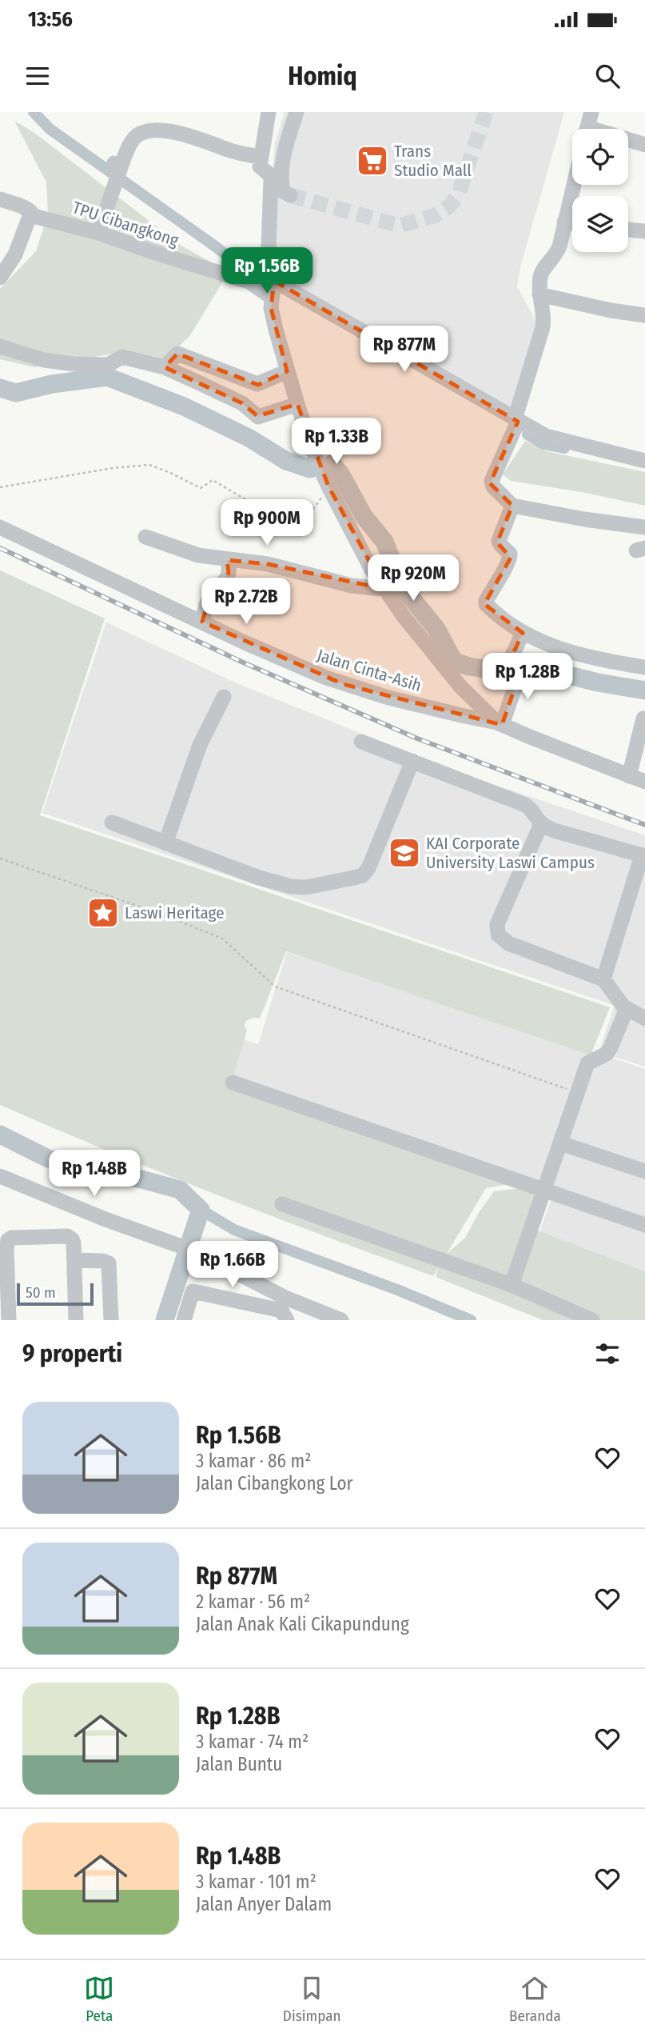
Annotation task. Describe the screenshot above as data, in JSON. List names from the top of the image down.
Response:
{
  "streets": {
    "street": ["TPU Cibangkong", "Jalan Cinta-Asih"]
  },
  "places": {
    "supermarket": ["Trans Studio Mall"],
    "school or university": ["KAI Corporate University Laswi Campus"],
    "place": ["Laswi Heritage"]
  },
  "scale_bar": "50 m",
  "page": {
    "status": "13:56",
    "header": "Homiq",
    "price": [
      "Rp 1.56B",
      "Rp 877M",
      "Rp 1.33B",
      "Rp 900M",
      "Rp 920M",
      "Rp 2.72B",
      "Rp 1.28B",
      "Rp 1.48B",
      "Rp 1.66B"
    ],
    "scale": "50 m",
    "heading": "9 properti",
    "list": [
      {
        "name": "Rp 1.56B",
        "note": "3 kamar · 86 m² · Jalan Cibangkong Lor"
      },
      {
        "name": "Rp 877M",
        "note": "2 kamar · 56 m² · Jalan Anak Kali Cikapundung"
      },
      {
        "name": "Rp 1.28B",
        "note": "3 kamar · 74 m² · Jalan Buntu"
      },
      {
        "name": "Rp 1.48B",
        "note": "3 kamar · 101 m² · Jalan Anyer Dalam"
      }
    ],
    "tabs": ["Peta", "Disimpan", "Beranda"]
  }
}
